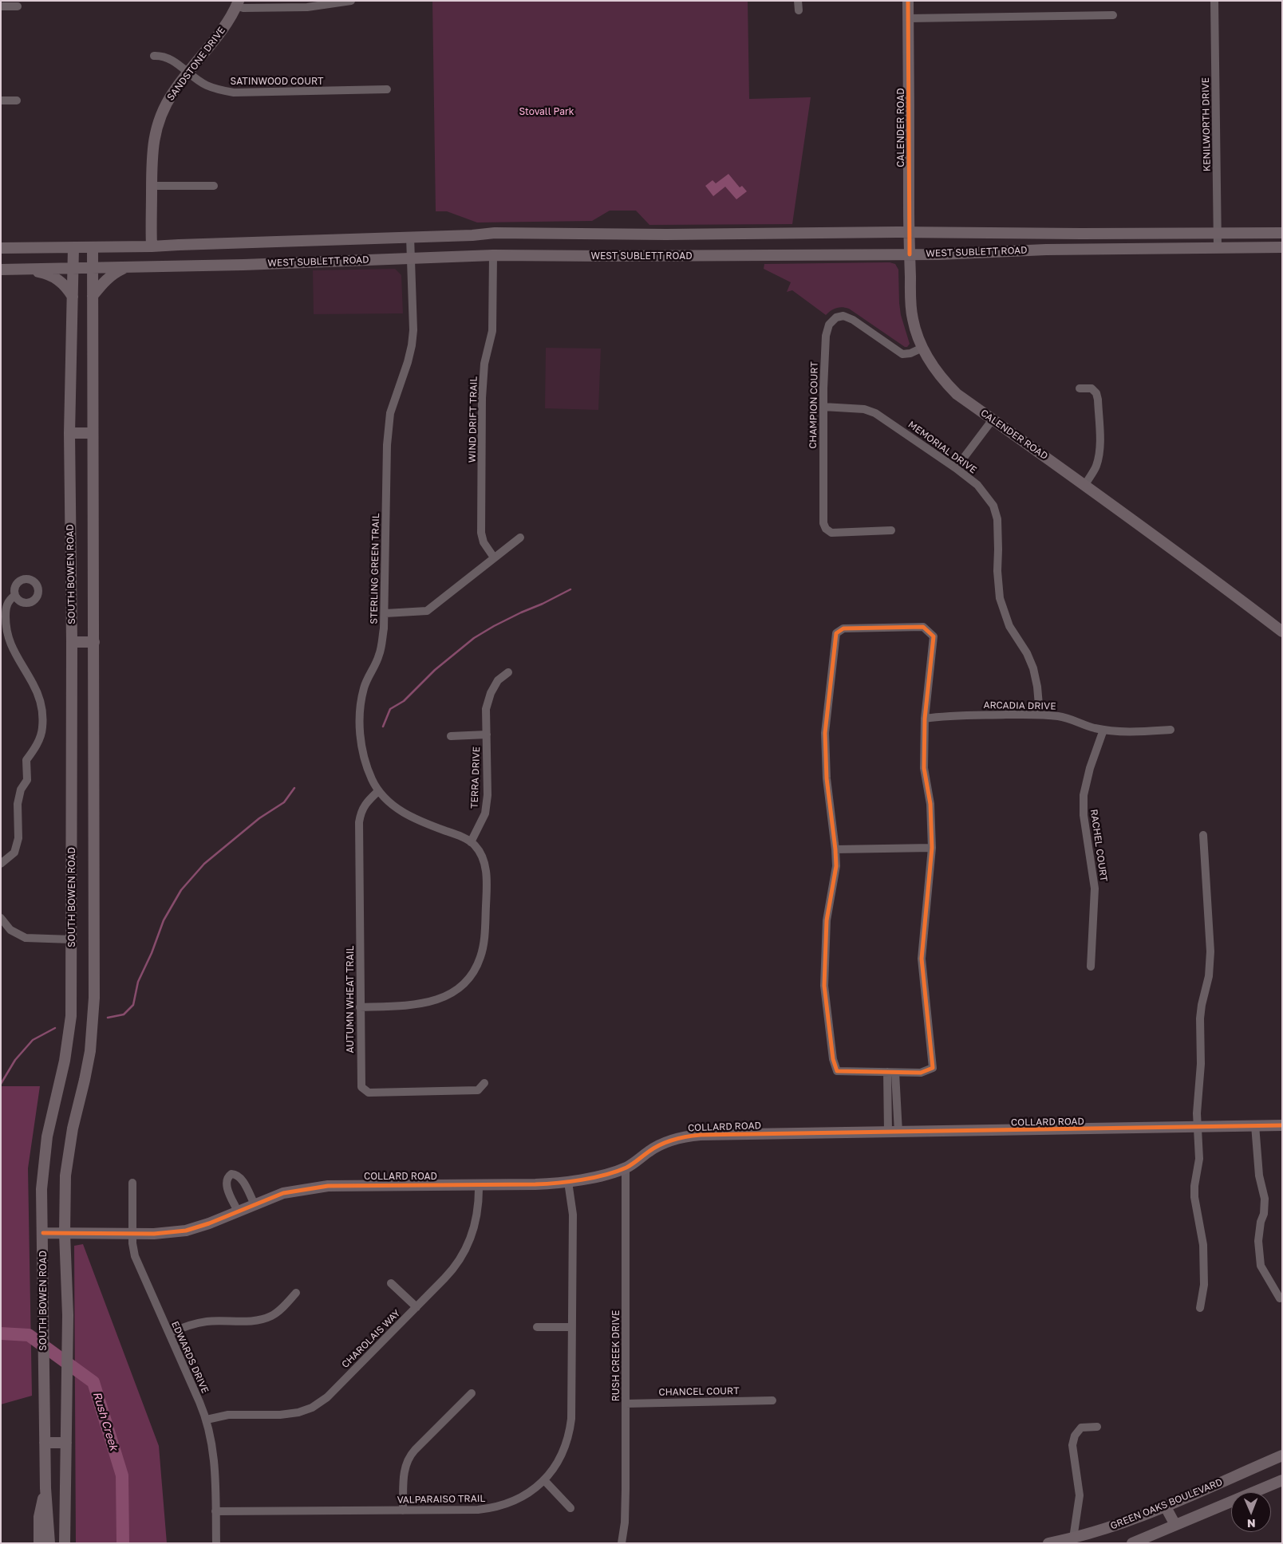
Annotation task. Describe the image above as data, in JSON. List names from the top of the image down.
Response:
{
  "streets": {
    "main road": [
      "SANDSTONE DRIVE",
      "CALENDER ROAD",
      "WEST SUBLETT ROAD",
      "SOUTH BOWEN ROAD",
      "COLLARD ROAD",
      "GREEN OAKS BOULEVARD"
    ],
    "street": [
      "SATINWOOD COURT",
      "KENILWORTH DRIVE",
      "CHAMPION COURT",
      "WIND DRIFT TRAIL",
      "MEMORIAL DRIVE",
      "STERLING GREEN TRAIL",
      "ARCADIA DRIVE",
      "TERRA DRIVE",
      "RACHEL COURT",
      "AUTUMN WHEAT TRAIL",
      "CHAROLAIS WAY",
      "RUSH CREEK DRIVE",
      "EDWARDS DRIVE",
      "CHANCEL COURT",
      "VALPARAISO TRAIL"
    ]
  },
  "crossings": [
    ["SANDSTONE DRIVE", "SATINWOOD COURT"],
    ["SANDSTONE DRIVE", "WEST SUBLETT ROAD"],
    ["KENILWORTH DRIVE", "WEST SUBLETT ROAD"],
    ["CALENDER ROAD", "WEST SUBLETT ROAD"],
    ["CALENDER ROAD", "CHAMPION COURT"],
    ["WEST SUBLETT ROAD", "WIND DRIFT TRAIL"],
    ["WEST SUBLETT ROAD", "STERLING GREEN TRAIL"],
    ["WEST SUBLETT ROAD", "SOUTH BOWEN ROAD"],
    ["CHAMPION COURT", "MEMORIAL DRIVE"],
    ["MEMORIAL DRIVE", "ARCADIA DRIVE"],
    ["STERLING GREEN TRAIL", "TERRA DRIVE"],
    ["STERLING GREEN TRAIL", "AUTUMN WHEAT TRAIL"],
    ["SOUTH BOWEN ROAD", "COLLARD ROAD"],
    ["ARCADIA DRIVE", "RACHEL COURT"],
    ["COLLARD ROAD", "CHAROLAIS WAY"],
    ["COLLARD ROAD", "RUSH CREEK DRIVE"],
    ["COLLARD ROAD", "EDWARDS DRIVE"],
    ["COLLARD ROAD", "VALPARAISO TRAIL"],
    ["CHAROLAIS WAY", "EDWARDS DRIVE"],
    ["RUSH CREEK DRIVE", "CHANCEL COURT"],
    ["EDWARDS DRIVE", "VALPARAISO TRAIL"]
  ],
  "water": ["Rush Creek"],
  "parks": ["Stovall Park"],
  "north": "bottom"
}
